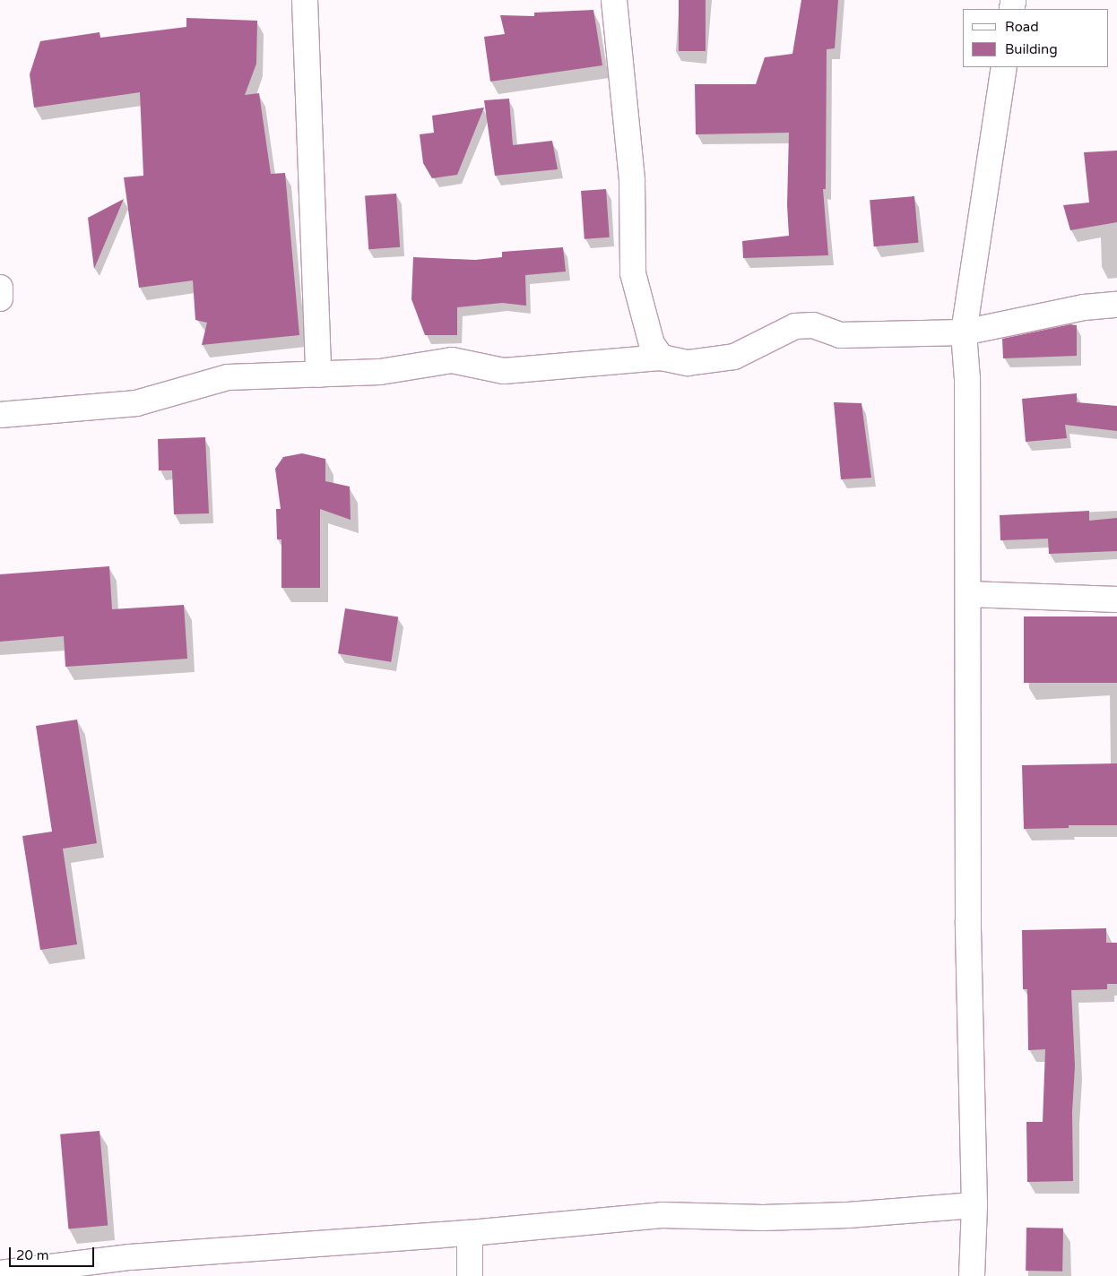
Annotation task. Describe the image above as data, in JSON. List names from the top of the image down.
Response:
{
  "legend": ["Road", "Building"],
  "scale_bar": "20 m"
}
